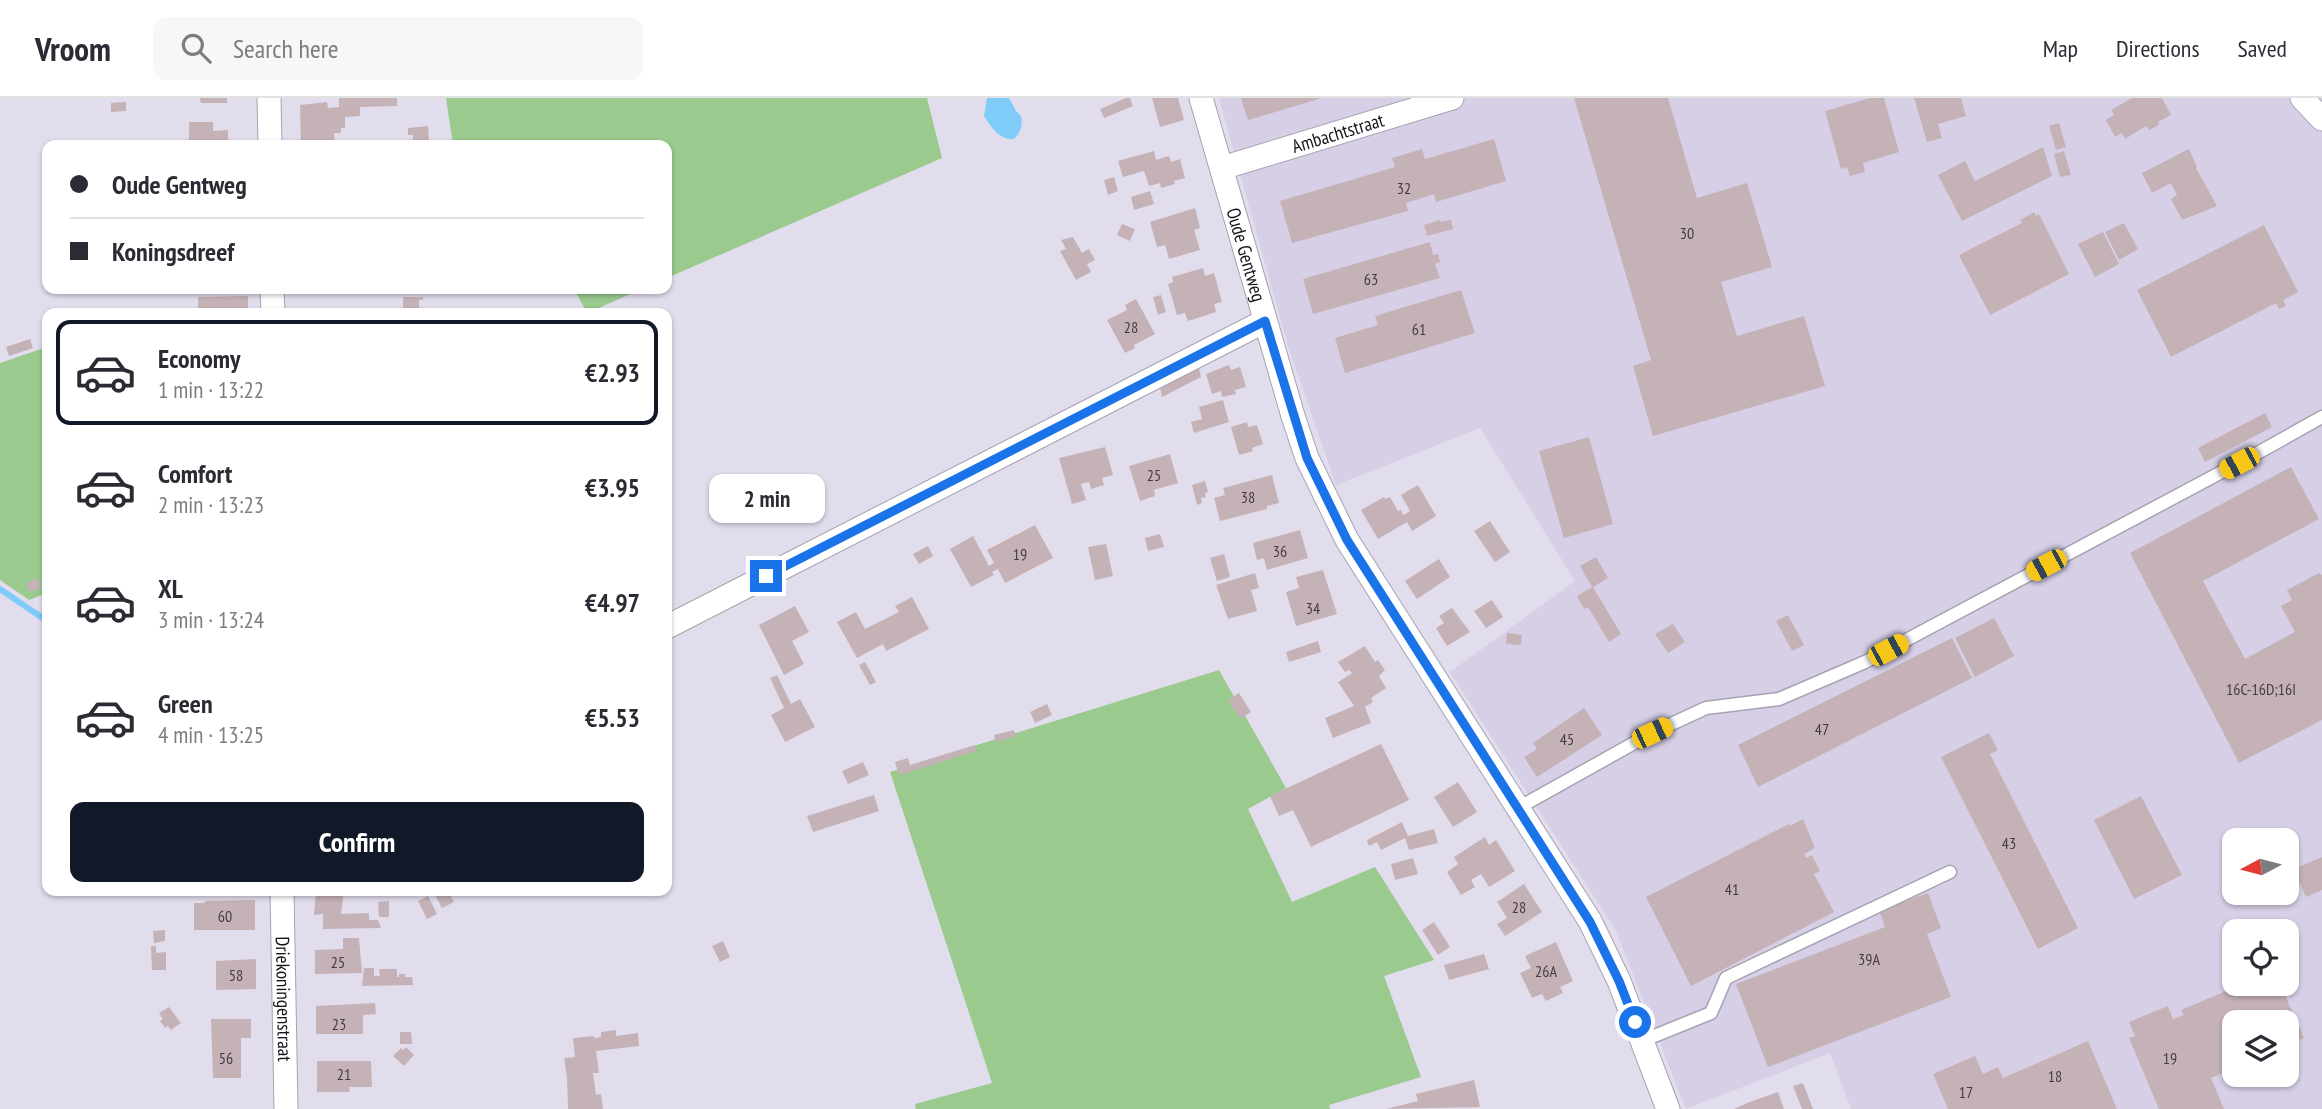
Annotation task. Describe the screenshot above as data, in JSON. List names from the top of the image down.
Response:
{
  "streets": {
    "street": ["Ambachtstraat", "Oude Gentweg", "Driekoningenstraat"]
  },
  "crossings": [
    ["Ambachtstraat", "Oude Gentweg"]
  ],
  "house_numbers": [
    "32",
    "30",
    "63",
    "28",
    "61",
    "25",
    "38",
    "36",
    "19",
    "34",
    "16C-16D;16I",
    "47",
    "45",
    "43",
    "41",
    "28",
    "60",
    "39A",
    "25",
    "26A",
    "58",
    "23",
    "56",
    "19",
    "21",
    "18",
    "17"
  ],
  "north": "left",
  "page": {
    "header": "Vroom",
    "search": "Search here",
    "nav": ["Map", "Directions", "Saved"],
    "banner": ["Oude Gentweg", "Koningsdreef"],
    "list": [
      {
        "name": "Economy",
        "note": "1 min · 13:22",
        "value": "€2.93"
      },
      {
        "name": "Comfort",
        "note": "2 min · 13:23",
        "value": "€3.95"
      },
      {
        "name": "XL",
        "note": "3 min · 13:24",
        "value": "€4.97"
      },
      {
        "name": "Green",
        "note": "4 min · 13:25",
        "value": "€5.53"
      }
    ],
    "bubble": "2 min",
    "buttons": "Confirm"
  }
}
